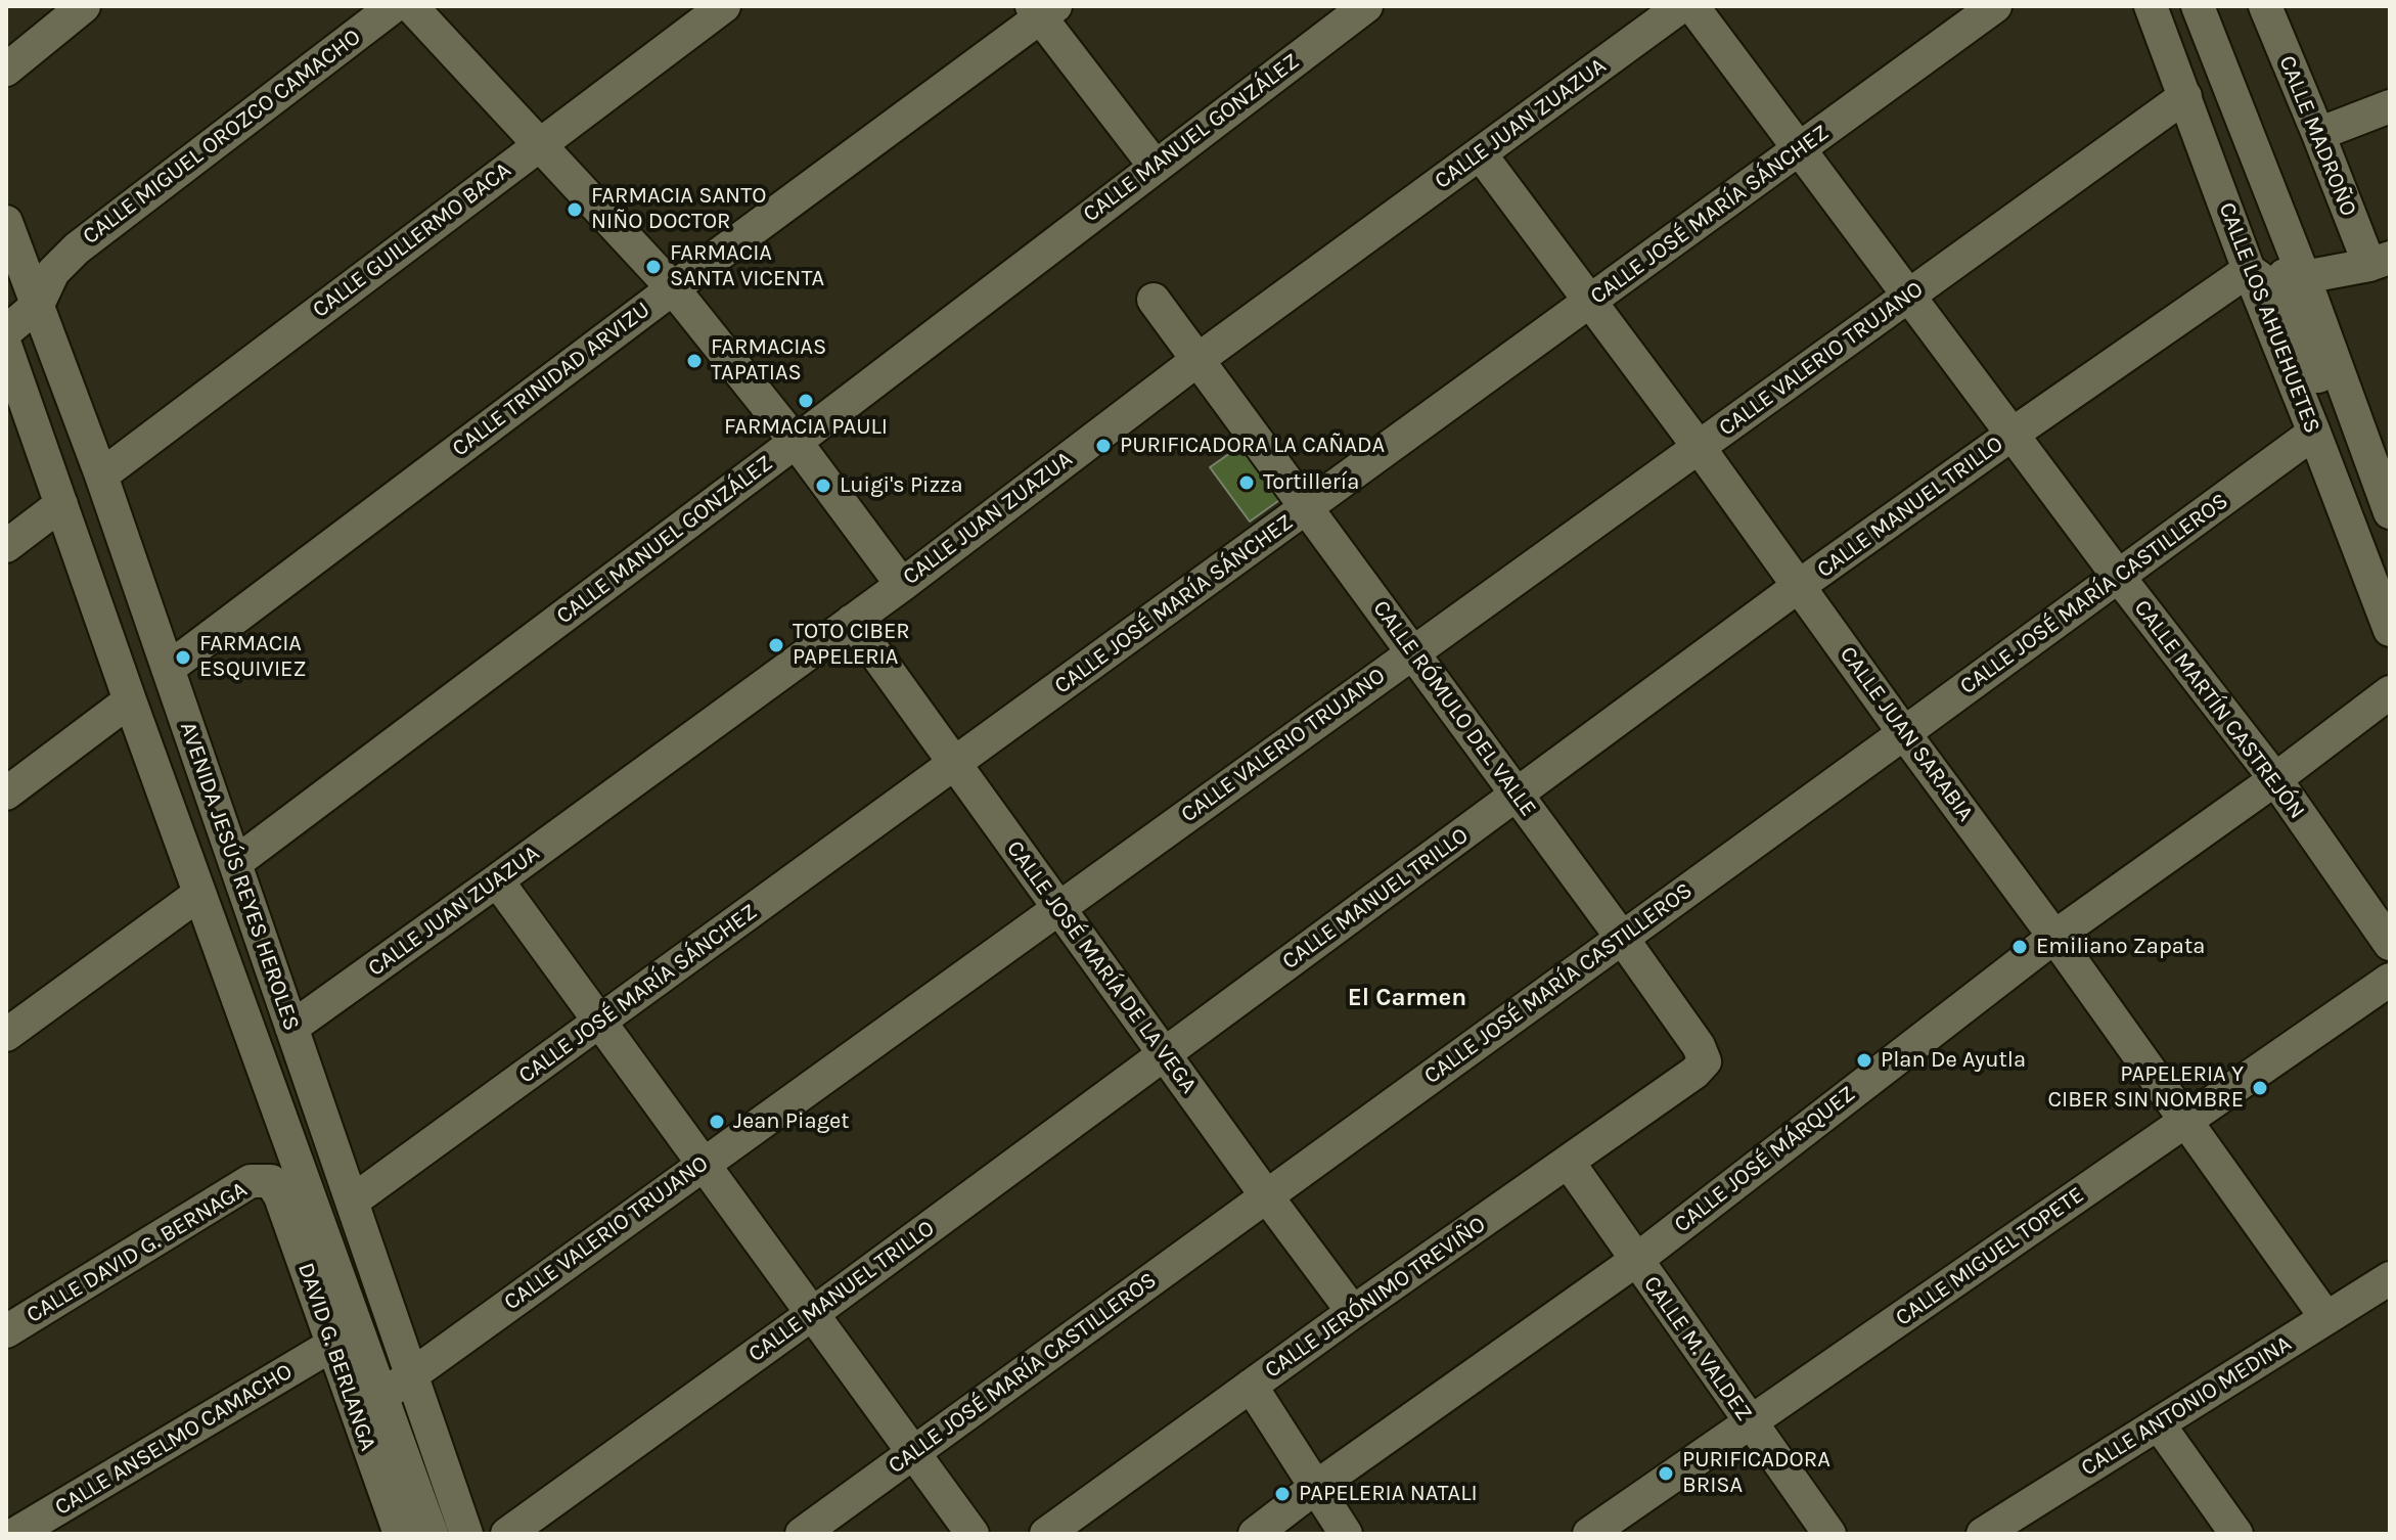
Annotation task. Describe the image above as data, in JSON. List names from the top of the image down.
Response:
{
  "streets": {
    "street": [
      "CALLE JUAN ZUAZUA",
      "CALLE MADROÑO",
      "CALLE MIGUEL OROZCO CAMACHO",
      "CALLE MANUEL GONZÁLEZ",
      "CALLE JOSÉ MARÍA SÁNCHEZ",
      "CALLE GUILLERMO BACA",
      "CALLE LOS AHUEHUETES",
      "CALLE VALERIO TRUJANO",
      "CALLE TRINIDAD ARVIZU",
      "CALLE MANUEL TRILLO",
      "CALLE JOSÉ MARÍA CASTILLEROS",
      "CALLE RÓMULO DEL VALLE",
      "CALLE MARTÍN CASTREJÓN",
      "CALLE JUAN SARABIA",
      "AVENIDA JESÚS REYES HEROLES",
      "CALLE JOSÉ MARÍA DE LA VEGA",
      "CALLE JOSÉ MÁRQUEZ",
      "CALLE DAVID G. BERNAGA",
      "CALLE MIGUEL TOPETE",
      "CALLE JERÓNIMO TREVIÑO",
      "CALLE M. VALDEZ",
      "DAVID G. BERLANGA",
      "CALLE ANTONIO MEDINA",
      "CALLE ANSELMO CAMACHO"
    ]
  },
  "crossings": [
    ["CALLE JUAN ZUAZUA", "CALLE RÓMULO DEL VALLE"],
    ["CALLE JUAN ZUAZUA", "CALLE JUAN SARABIA"],
    ["CALLE JUAN ZUAZUA", "AVENIDA JESÚS REYES HEROLES"],
    ["CALLE JUAN ZUAZUA", "CALLE JOSÉ MARÍA DE LA VEGA"],
    ["CALLE MIGUEL OROZCO CAMACHO", "AVENIDA JESÚS REYES HEROLES"],
    ["CALLE MANUEL GONZÁLEZ", "AVENIDA JESÚS REYES HEROLES"],
    ["CALLE JOSÉ MARÍA SÁNCHEZ", "CALLE RÓMULO DEL VALLE"],
    ["CALLE JOSÉ MARÍA SÁNCHEZ", "CALLE MARTÍN CASTREJÓN"],
    ["CALLE JOSÉ MARÍA SÁNCHEZ", "CALLE JUAN SARABIA"],
    ["CALLE JOSÉ MARÍA SÁNCHEZ", "AVENIDA JESÚS REYES HEROLES"],
    ["CALLE JOSÉ MARÍA SÁNCHEZ", "CALLE JOSÉ MARÍA DE LA VEGA"],
    ["CALLE GUILLERMO BACA", "AVENIDA JESÚS REYES HEROLES"],
    ["CALLE LOS AHUEHUETES", "CALLE VALERIO TRUJANO"],
    ["CALLE LOS AHUEHUETES", "CALLE MANUEL TRILLO"],
    ["CALLE LOS AHUEHUETES", "CALLE JOSÉ MARÍA CASTILLEROS"],
    ["CALLE VALERIO TRUJANO", "CALLE RÓMULO DEL VALLE"],
    ["CALLE VALERIO TRUJANO", "CALLE MARTÍN CASTREJÓN"],
    ["CALLE VALERIO TRUJANO", "CALLE JUAN SARABIA"],
    ["CALLE VALERIO TRUJANO", "AVENIDA JESÚS REYES HEROLES"],
    ["CALLE VALERIO TRUJANO", "CALLE JOSÉ MARÍA DE LA VEGA"],
    ["CALLE TRINIDAD ARVIZU", "AVENIDA JESÚS REYES HEROLES"],
    ["CALLE MANUEL TRILLO", "CALLE RÓMULO DEL VALLE"],
    ["CALLE MANUEL TRILLO", "CALLE MARTÍN CASTREJÓN"],
    ["CALLE MANUEL TRILLO", "CALLE JUAN SARABIA"],
    ["CALLE MANUEL TRILLO", "CALLE JOSÉ MARÍA DE LA VEGA"],
    ["CALLE JOSÉ MARÍA CASTILLEROS", "CALLE RÓMULO DEL VALLE"],
    ["CALLE JOSÉ MARÍA CASTILLEROS", "CALLE MARTÍN CASTREJÓN"],
    ["CALLE JOSÉ MARÍA CASTILLEROS", "CALLE JUAN SARABIA"],
    ["CALLE JOSÉ MARÍA CASTILLEROS", "CALLE JOSÉ MARÍA DE LA VEGA"],
    ["CALLE RÓMULO DEL VALLE", "CALLE JERÓNIMO TREVIÑO"],
    ["CALLE MARTÍN CASTREJÓN", "CALLE JOSÉ MÁRQUEZ"],
    ["CALLE JUAN SARABIA", "CALLE JOSÉ MÁRQUEZ"],
    ["CALLE JUAN SARABIA", "CALLE MIGUEL TOPETE"],
    ["CALLE JUAN SARABIA", "CALLE ANTONIO MEDINA"],
    ["CALLE JOSÉ MARÍA DE LA VEGA", "CALLE JERÓNIMO TREVIÑO"],
    ["CALLE JOSÉ MÁRQUEZ", "CALLE M. VALDEZ"],
    ["CALLE DAVID G. BERNAGA", "DAVID G. BERLANGA"],
    ["CALLE MIGUEL TOPETE", "CALLE M. VALDEZ"],
    ["CALLE JERÓNIMO TREVIÑO", "CALLE M. VALDEZ"],
    ["DAVID G. BERLANGA", "CALLE ANSELMO CAMACHO"]
  ],
  "districts": ["El Carmen"],
  "places": [
    "FARMACIA SANTO NIÑO DOCTOR",
    "FARMACIA SANTA VICENTA",
    "FARMACIAS TAPATIAS",
    "FARMACIA PAULI",
    "PURIFICADORA LA CAÑADA",
    "Tortillería",
    "Luigi's Pizza",
    "TOTO CIBER PAPELERIA",
    "FARMACIA ESQUIVIEZ",
    "Emiliano Zapata",
    "Plan De Ayutla",
    "PAPELERIA Y CIBER SIN NOMBRE",
    "Jean Piaget",
    "PURIFICADORA BRISA",
    "PAPELERIA NATALI"
  ]
}
